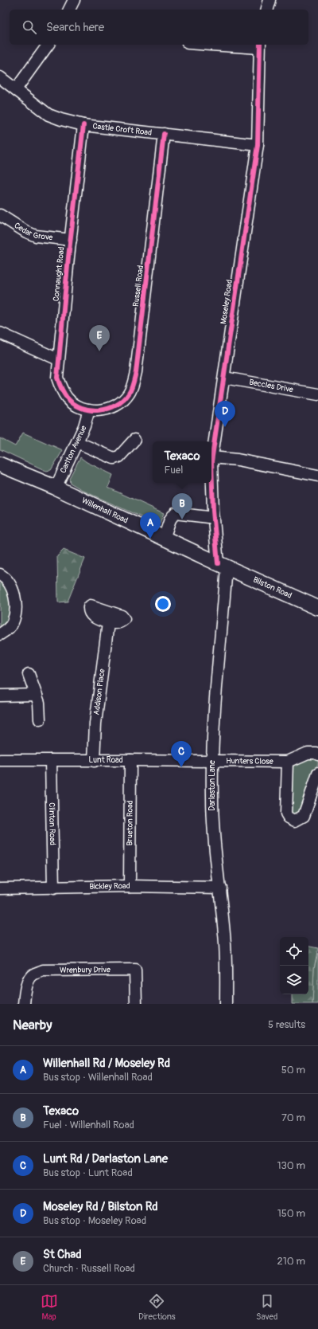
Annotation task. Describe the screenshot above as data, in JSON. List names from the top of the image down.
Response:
{
  "streets": {
    "main road": ["Willenhall Road", "Bilston Road"],
    "street": [
      "Castle Croft Road",
      "Cedar Grove",
      "Connaught Road",
      "Russell Road",
      "Moseley Road",
      "Beccles Drive",
      "Carlton Avenue",
      "Addison Place",
      "Lunt Road",
      "Hunters Close",
      "Darlaston Lane",
      "Brueton Road",
      "Clinton Road",
      "Bickley Road",
      "Wrenbury Drive"
    ]
  },
  "crossings": [
    ["Castle Croft Road", "Connaught Road"],
    ["Castle Croft Road", "Russell Road"],
    ["Castle Croft Road", "Moseley Road"],
    ["Cedar Grove", "Connaught Road"],
    ["Connaught Road", "Russell Road"],
    ["Connaught Road", "Carlton Avenue"],
    ["Russell Road", "Carlton Avenue"],
    ["Moseley Road", "Beccles Drive"],
    ["Moseley Road", "Willenhall Road"],
    ["Moseley Road", "Bilston Road"],
    ["Moseley Road", "Darlaston Lane"],
    ["Carlton Avenue", "Willenhall Road"],
    ["Willenhall Road", "Bilston Road"],
    ["Willenhall Road", "Darlaston Lane"],
    ["Bilston Road", "Darlaston Lane"],
    ["Addison Place", "Lunt Road"],
    ["Lunt Road", "Hunters Close"],
    ["Lunt Road", "Darlaston Lane"],
    ["Lunt Road", "Brueton Road"],
    ["Lunt Road", "Clinton Road"],
    ["Hunters Close", "Darlaston Lane"],
    ["Darlaston Lane", "Bickley Road"],
    ["Brueton Road", "Bickley Road"],
    ["Clinton Road", "Bickley Road"]
  ],
  "page": {
    "search": "Search here",
    "pins": [
      "E",
      "D",
      "B",
      "A",
      "C"
    ],
    "popup": ["Texaco", "Fuel"],
    "heading": ["Nearby", "5 results"],
    "list": [
      {
        "mark": "A",
        "name": "Willenhall Rd / Moseley Rd",
        "note": "Bus stop · Willenhall Road",
        "value": "50 m"
      },
      {
        "mark": "B",
        "name": "Texaco",
        "note": "Fuel · Willenhall Road",
        "value": "70 m"
      },
      {
        "mark": "C",
        "name": "Lunt Rd / Darlaston Lane",
        "note": "Bus stop · Lunt Road",
        "value": "130 m"
      },
      {
        "mark": "D",
        "name": "Moseley Rd / Bilston Rd",
        "note": "Bus stop · Moseley Road",
        "value": "150 m"
      },
      {
        "mark": "E",
        "name": "St Chad",
        "note": "Church · Russell Road",
        "value": "210 m"
      }
    ],
    "nav": ["Map", "Directions", "Saved"]
  }
}
